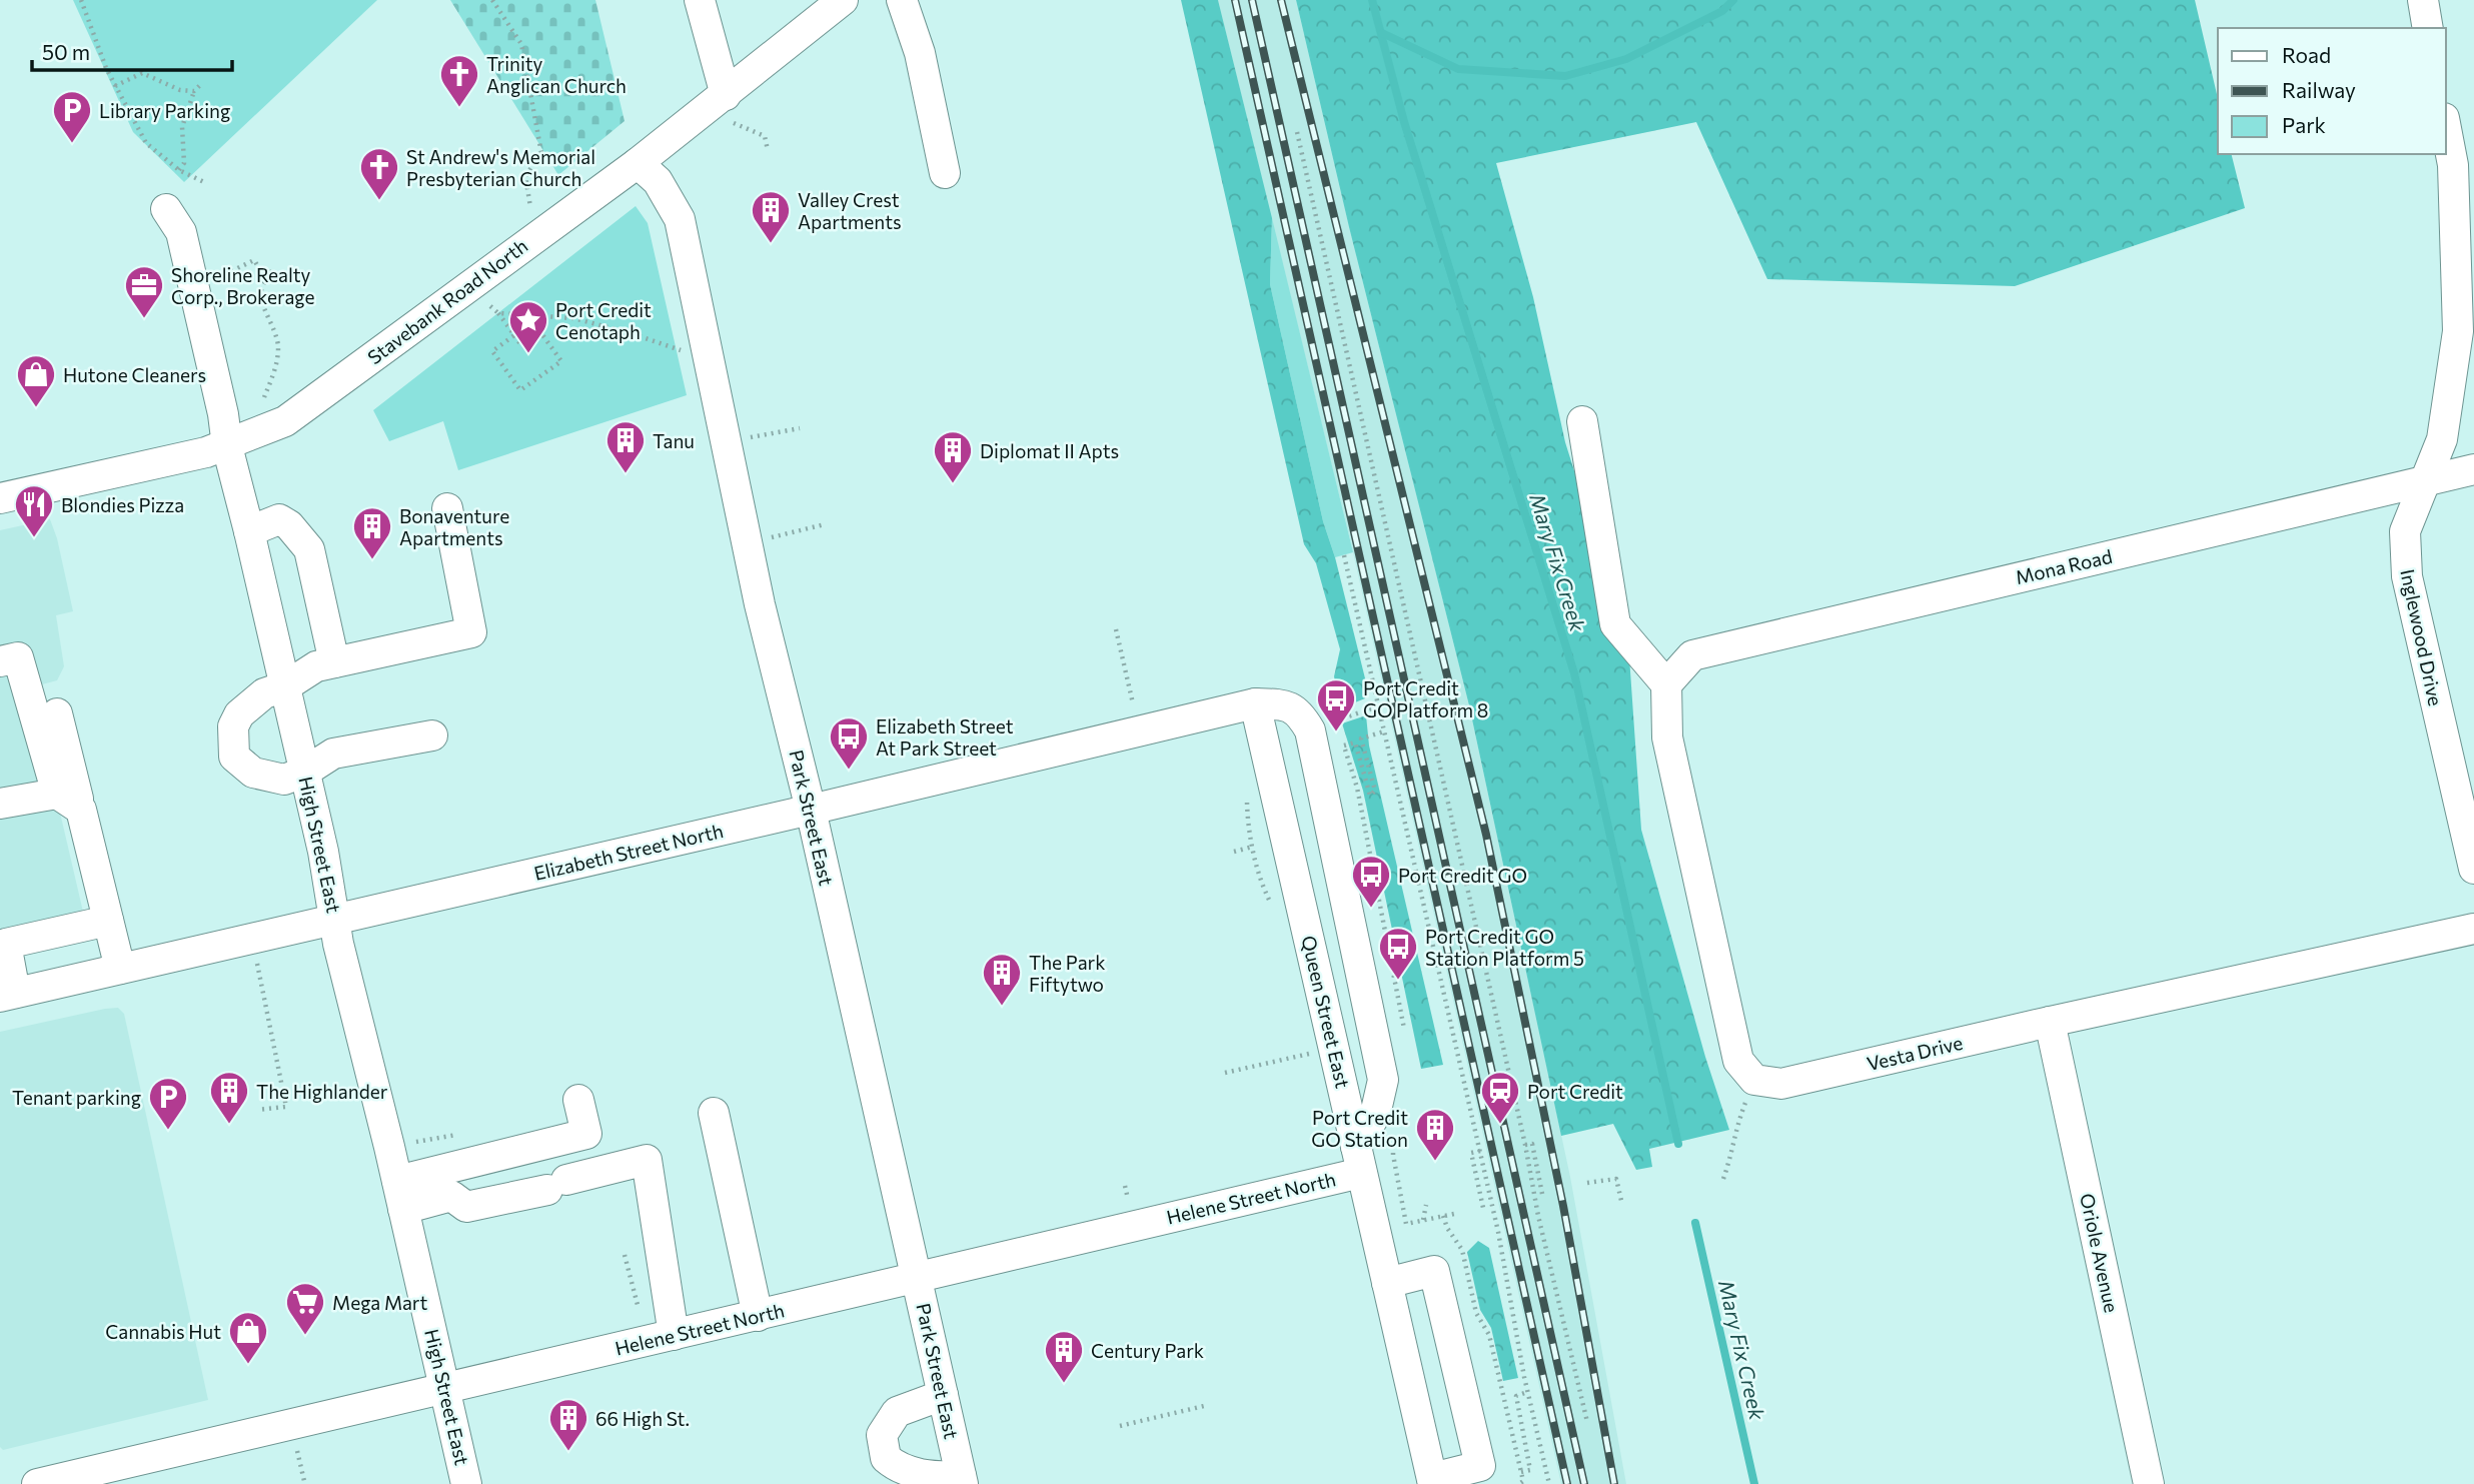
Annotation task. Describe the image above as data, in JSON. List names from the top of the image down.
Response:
{
  "streets": {
    "street": [
      "Stavebank Road North",
      "Mona Road",
      "Inglewood Drive",
      "Park Street East",
      "High Street East",
      "Elizabeth Street North",
      "Queen Street East",
      "Vesta Drive",
      "Helene Street North",
      "Oriole Avenue"
    ]
  },
  "crossings": [
    ["Stavebank Road North", "Park Street East"],
    ["Stavebank Road North", "High Street East"],
    ["Mona Road", "Inglewood Drive"],
    ["Park Street East", "Elizabeth Street North"],
    ["Park Street East", "Helene Street North"],
    ["High Street East", "Elizabeth Street North"],
    ["High Street East", "Helene Street North"],
    ["Elizabeth Street North", "Queen Street East"],
    ["Elizabeth Street North", "Helene Street North"],
    ["Queen Street East", "Helene Street North"],
    ["Vesta Drive", "Oriole Avenue"]
  ],
  "water": ["Mary Fix Creek"],
  "places": {
    "church": ["Trinity Anglican Church", "St Andrew's Memorial Presbyterian Church"],
    "parking": ["Library Parking", "Tenant parking"],
    "building": [
      "Valley Crest Apartments",
      "Tanu",
      "Diplomat II Apts",
      "Bonaventure Apartments",
      "The Park Fiftytwo",
      "The Highlander",
      "Port Credit GO Station",
      "Century Park",
      "66 High St."
    ],
    "office": ["Shoreline Realty Corp., Brokerage"],
    "place": ["Port Credit Cenotaph"],
    "shop": ["Hutone Cleaners", "Cannabis Hut"],
    "restaurant": ["Blondies Pizza"],
    "bus stop": [
      "Port Credit GO Platform 8",
      "Elizabeth Street At Park Street",
      "Port Credit GO",
      "Port Credit GO Station Platform 5"
    ],
    "station": ["Port Credit"],
    "supermarket": ["Mega Mart"]
  },
  "legend": ["Road", "Railway", "Park"],
  "scale_bar": "50 m"
}
